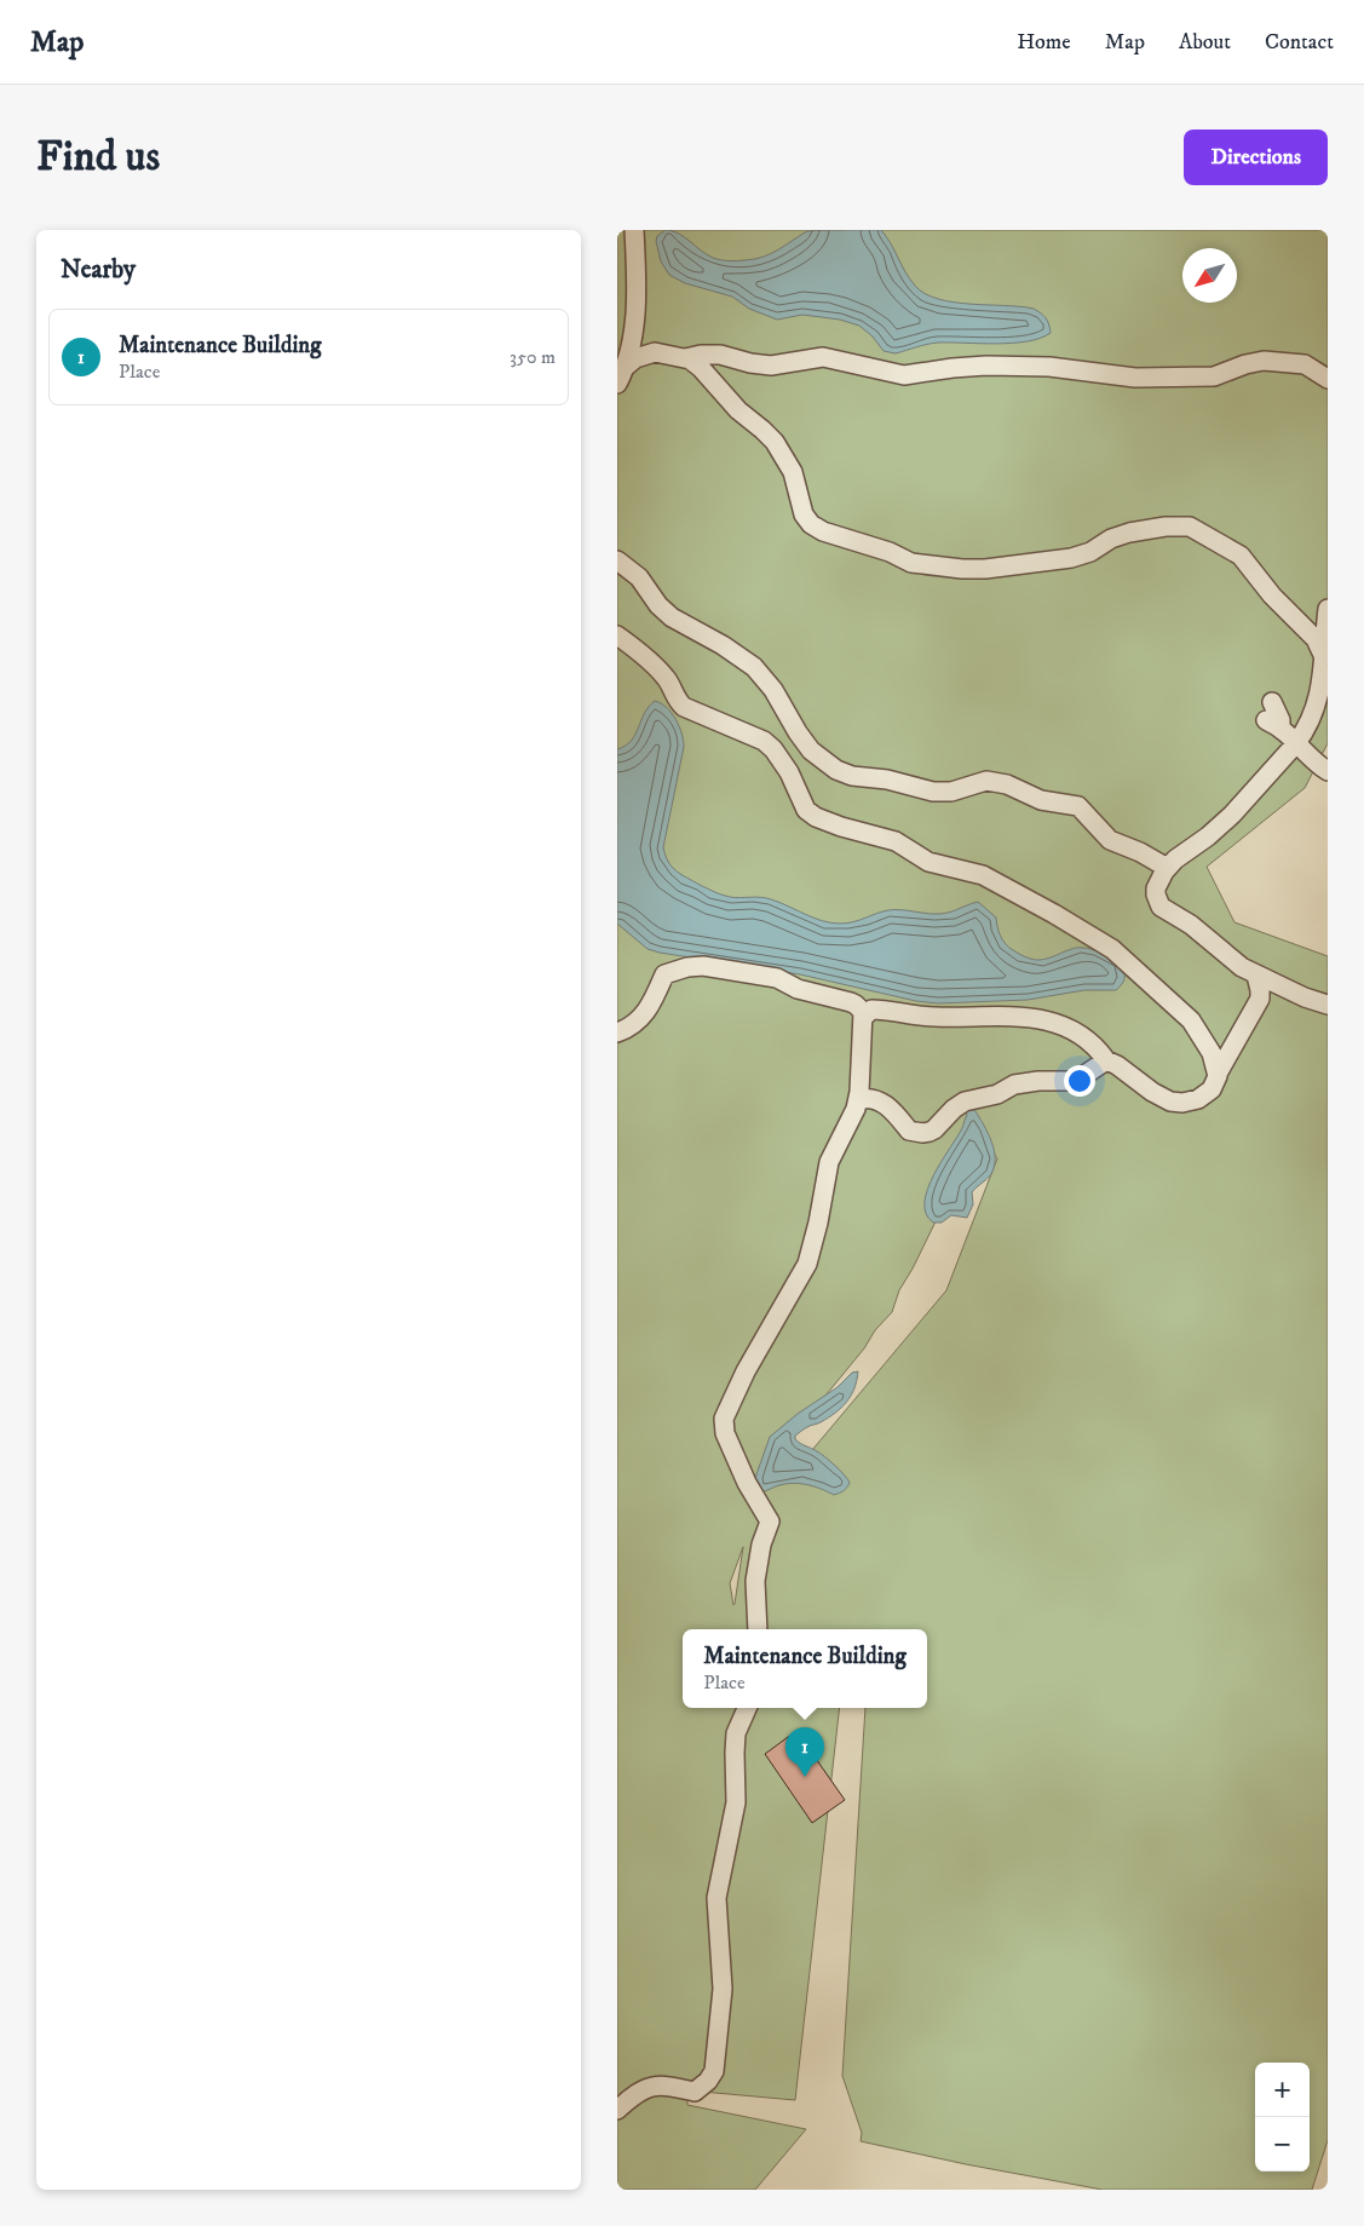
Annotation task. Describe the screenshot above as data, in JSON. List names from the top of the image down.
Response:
{
  "north": "bottom left",
  "page": {
    "header": "Map",
    "nav": [
      "Home",
      "Map",
      "About",
      "Contact"
    ],
    "buttons": "Directions",
    "title": "Find us",
    "heading": "Nearby",
    "list": [
      {
        "mark": "1",
        "name": "Maintenance Building",
        "note": "Place",
        "value": "350 m"
      }
    ],
    "popup": ["Maintenance Building", "Place"],
    "pins": "1",
    "map_buttons": ["+", "−"]
  }
}
